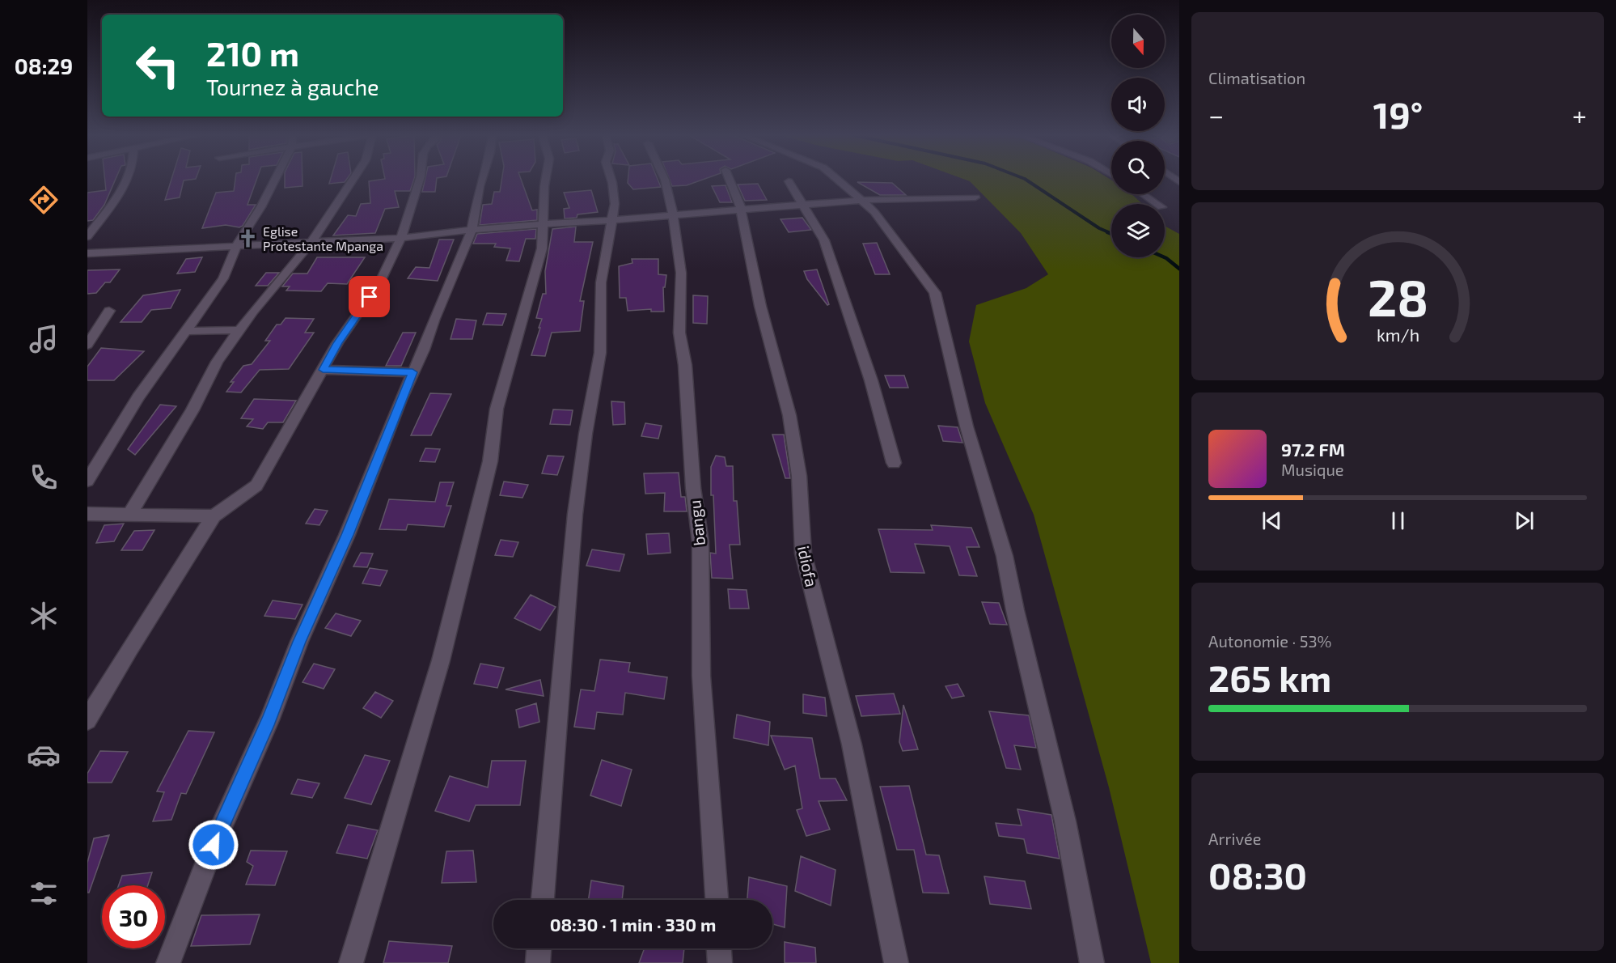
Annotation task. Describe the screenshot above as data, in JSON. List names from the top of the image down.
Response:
{
  "streets": {
    "street": ["bangu", "idiofa"]
  },
  "places": {
    "church": ["Eglise Protestante Mpanga"]
  },
  "north": "bottom",
  "page": {
    "tabs": "08:29",
    "tile": [
      "Climatisation",
      ["Autonomie · 53%", "265 km"],
      ["Arrivée", "08:30"]
    ],
    "turn": ["210 m", "Tournez à gauche"],
    "heat": ["−", "19°", "+"],
    "song": ["97.2 FM", "Musique"],
    "limit": "30",
    "trip": "08:30 · 1 min · 330 m",
    "gauge": ["28", "km/h"]
  }
}
